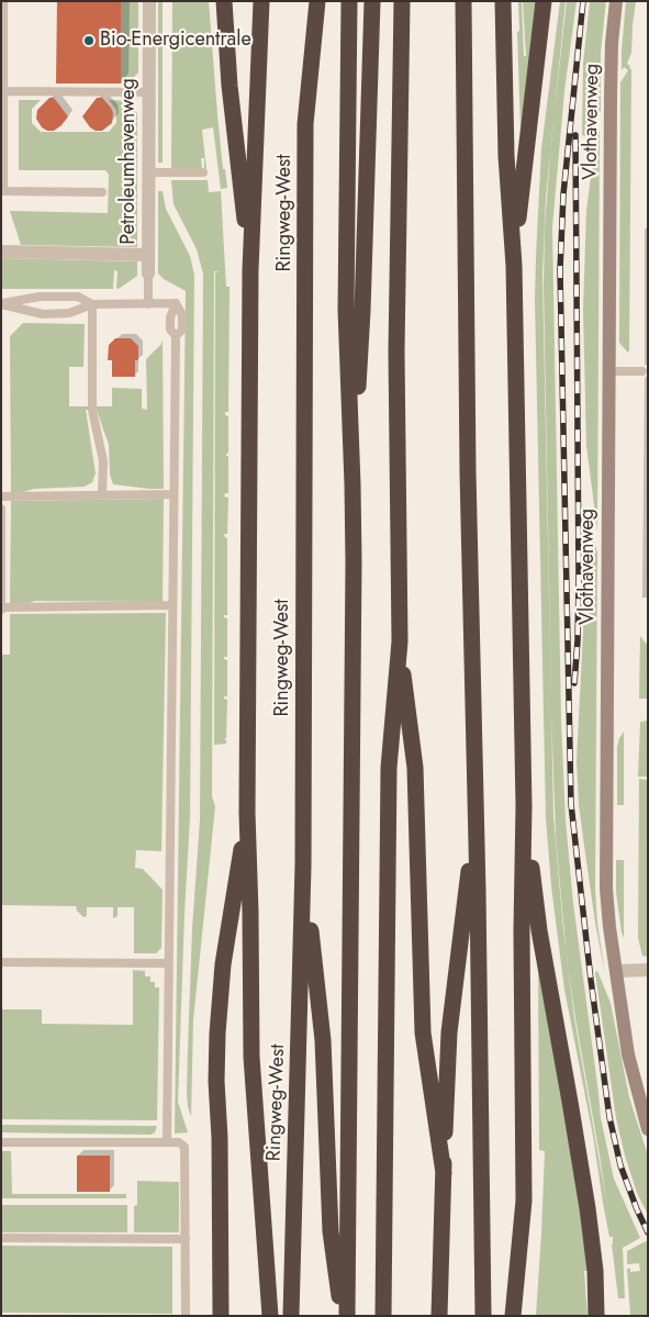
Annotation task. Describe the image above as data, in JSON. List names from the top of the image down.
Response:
{
  "streets": {
    "highway": ["Ringweg-West"],
    "main road": ["Vlothavenweg"],
    "street": ["Petroleumhavenweg"]
  },
  "places": ["Bio-Energicentrale"]
}
